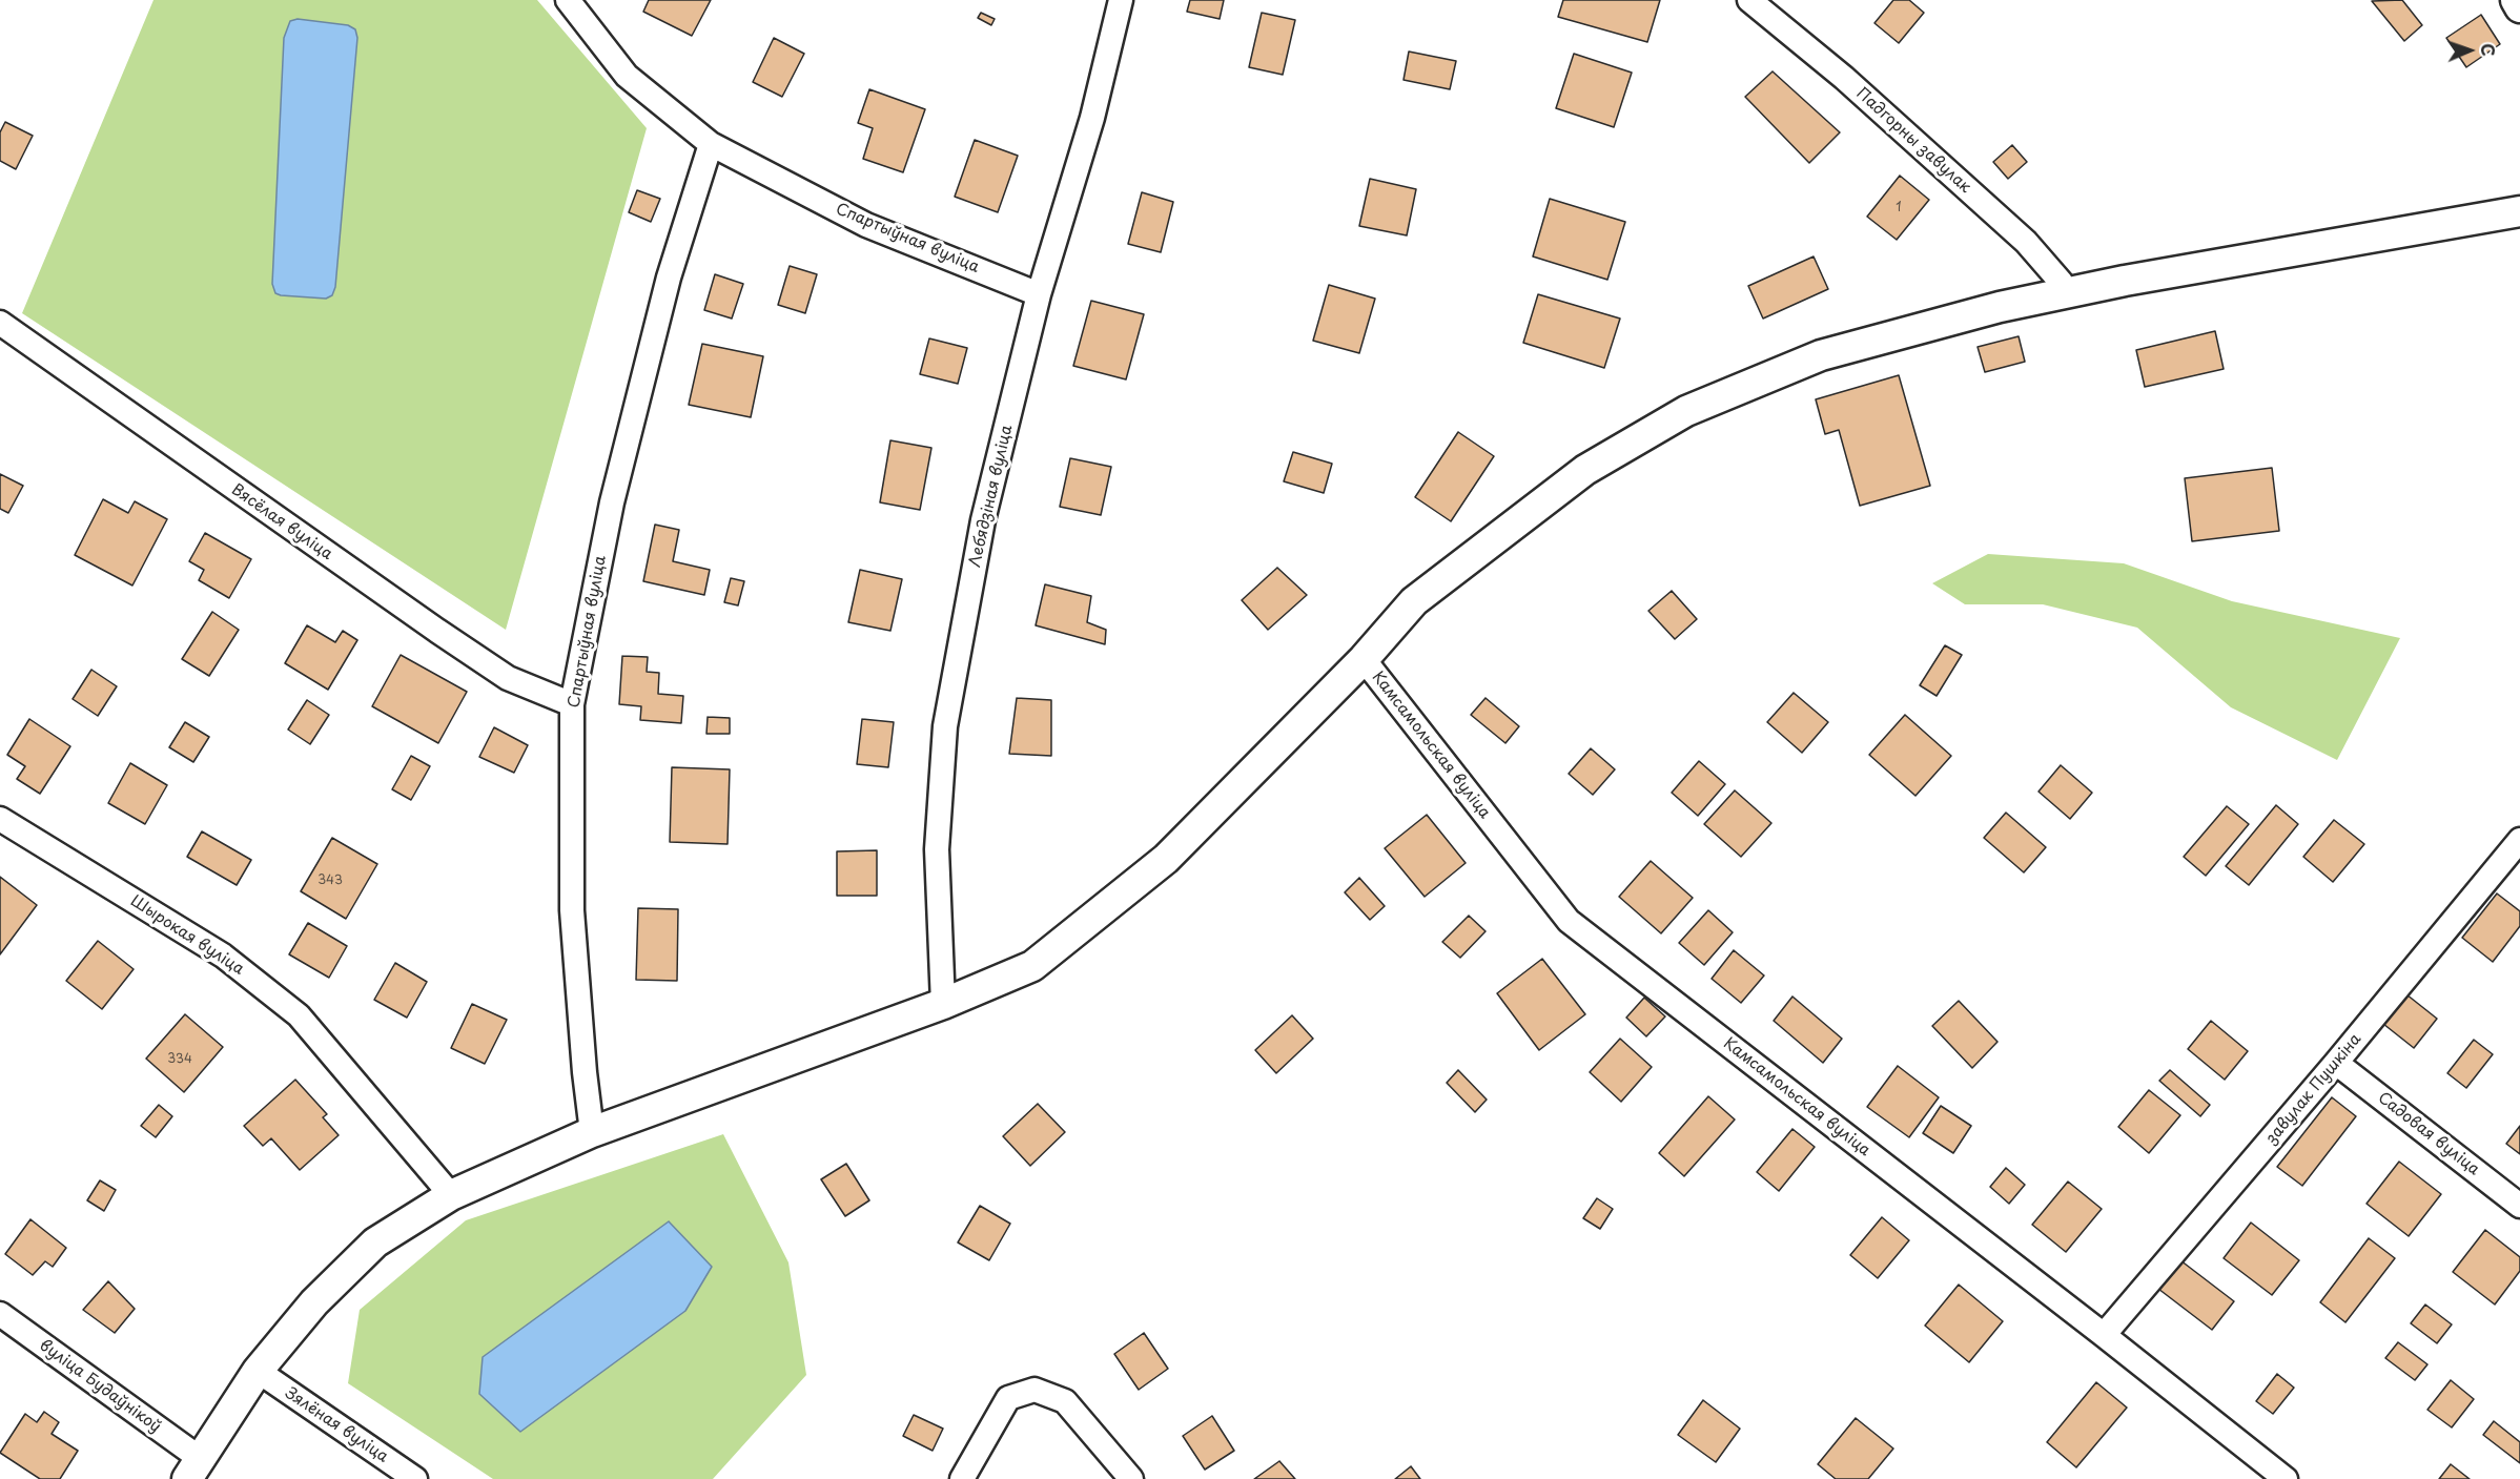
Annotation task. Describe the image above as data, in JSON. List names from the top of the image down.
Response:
{
  "streets": {
    "street": [
      "Падгорны завулак",
      "Спартыўная вуліца",
      "Лебядзіная вуліца",
      "Вясёлая вуліца",
      "Камсамольская вуліца",
      "Шырокая вуліца",
      "завулак Пушкіна",
      "Садовая вуліца",
      "вуліца Будаўнікоў",
      "Зялёная вуліца"
    ]
  },
  "crossings": [
    ["Спартыўная вуліца", "Лебядзіная вуліца"],
    ["Спартыўная вуліца", "Вясёлая вуліца"],
    ["Камсамольская вуліца", "завулак Пушкіна"],
    ["завулак Пушкіна", "Садовая вуліца"]
  ],
  "house_numbers": ["1", "343", "334"],
  "north": "right"
}
